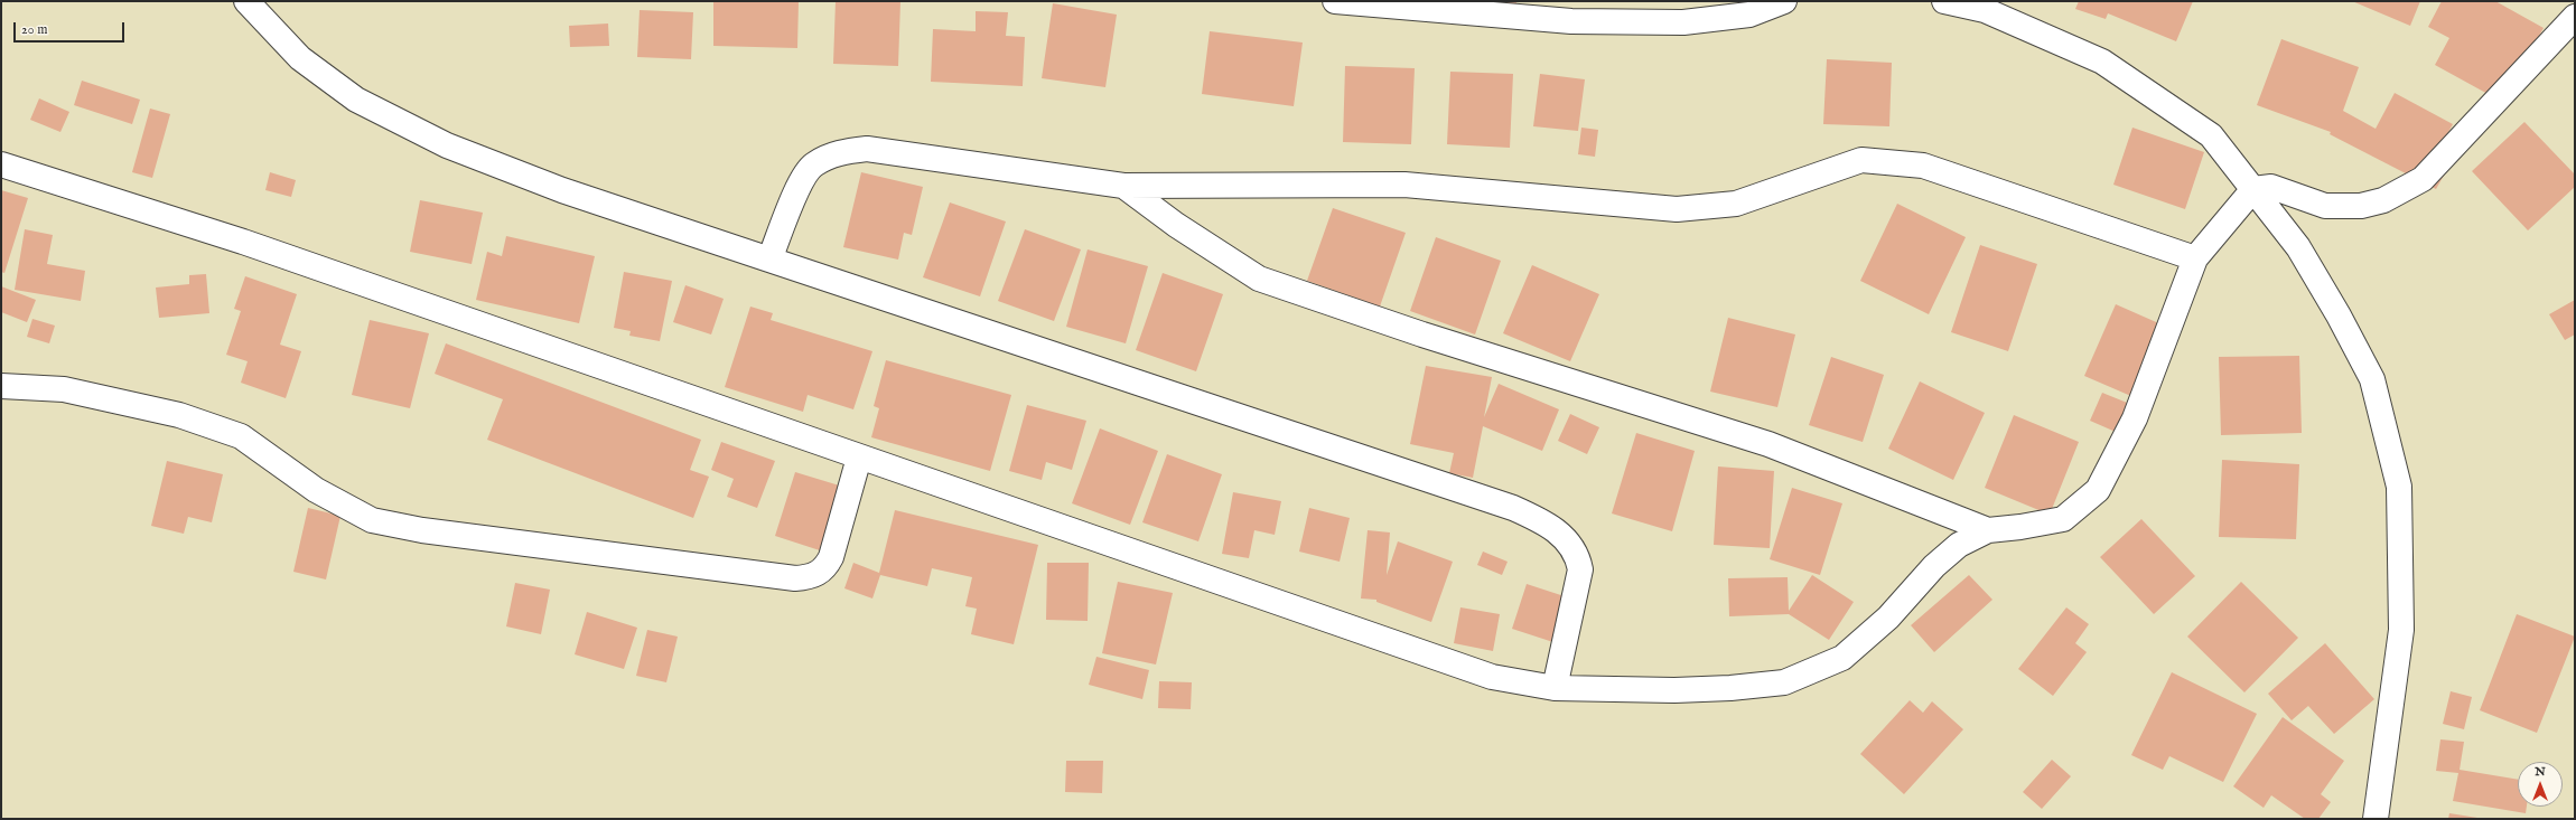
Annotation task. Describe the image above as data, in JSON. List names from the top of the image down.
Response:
{
  "scale_bar": "20 m",
  "north": "top"
}
